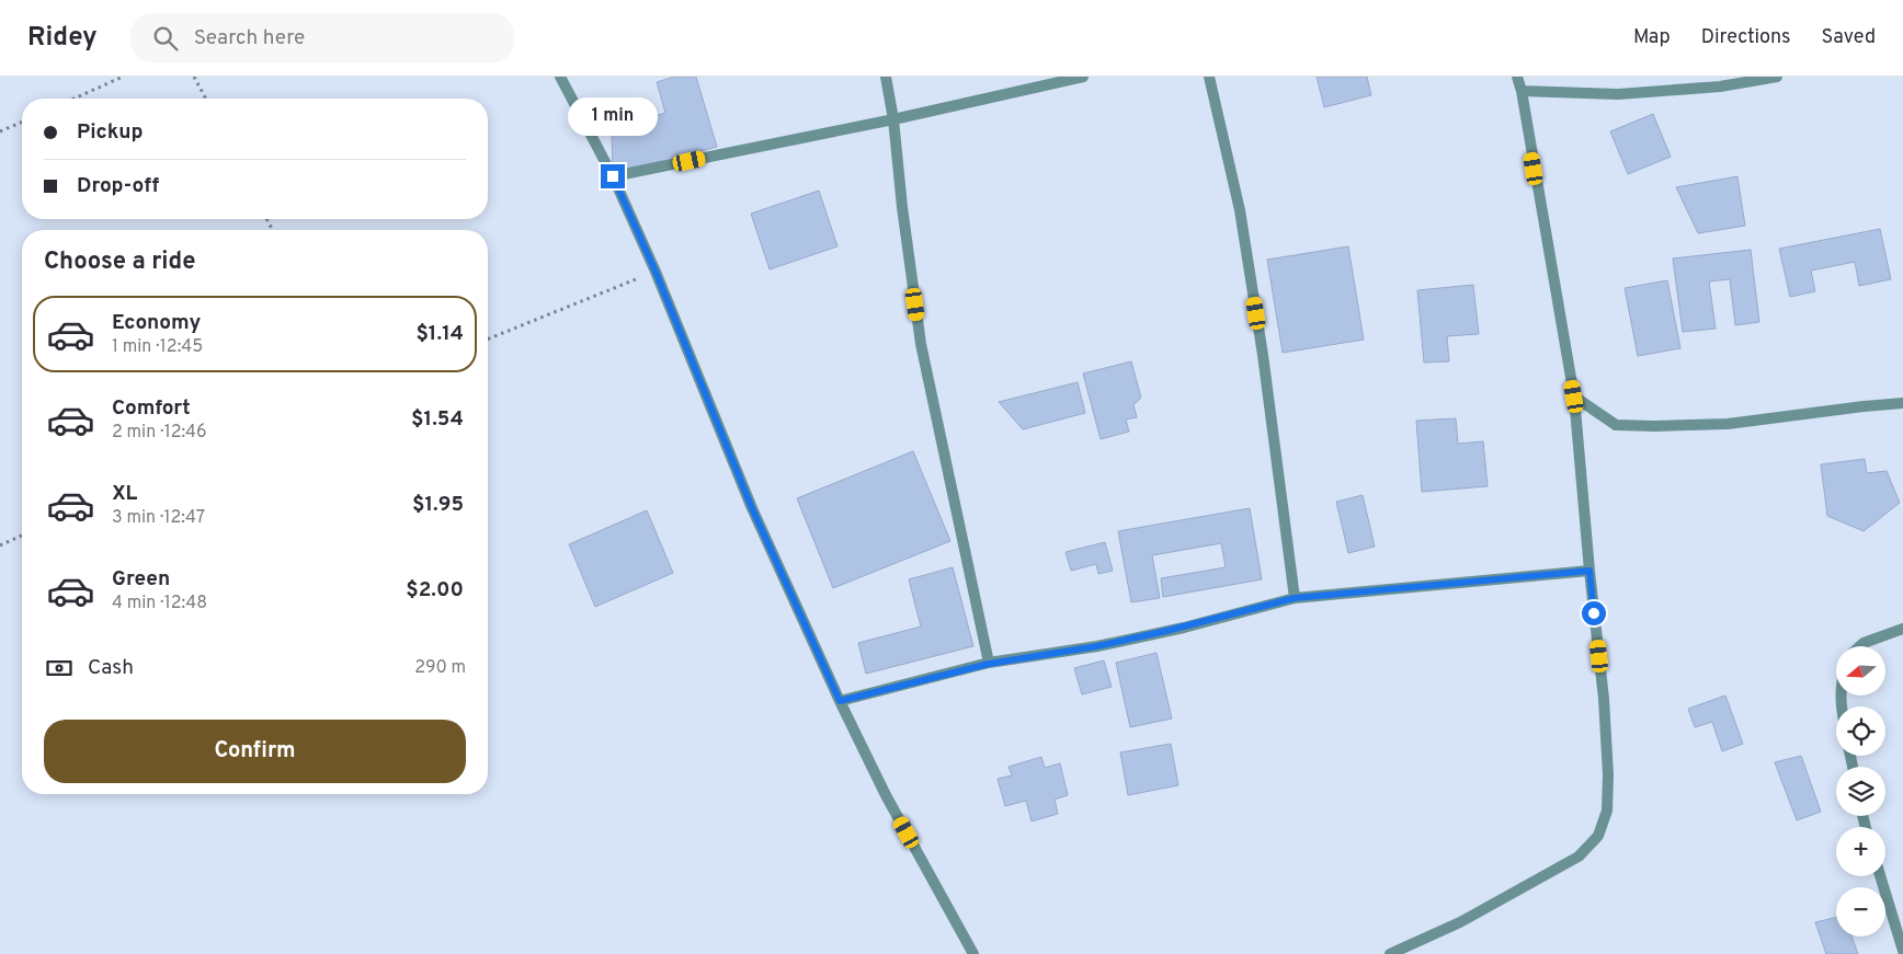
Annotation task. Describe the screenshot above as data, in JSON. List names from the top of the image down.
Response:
{
  "north": "left",
  "page": {
    "header": "Ridey",
    "search": "Search here",
    "nav": ["Map", "Directions", "Saved"],
    "bubble": "1 min",
    "banner": ["Pickup", "Drop-off"],
    "heading": "Choose a ride",
    "list": [
      {
        "name": "Economy",
        "note": "1 min · 12:45",
        "value": "$1.14"
      },
      {
        "name": "Comfort",
        "note": "2 min · 12:46",
        "value": "$1.54"
      },
      {
        "name": "XL",
        "note": "3 min · 12:47",
        "value": "$1.95"
      },
      {
        "name": "Green",
        "note": "4 min · 12:48",
        "value": "$2.00"
      }
    ],
    "pay": ["Cash", "290 m"],
    "map_buttons": ["+", "−"],
    "buttons": "Confirm"
  }
}
